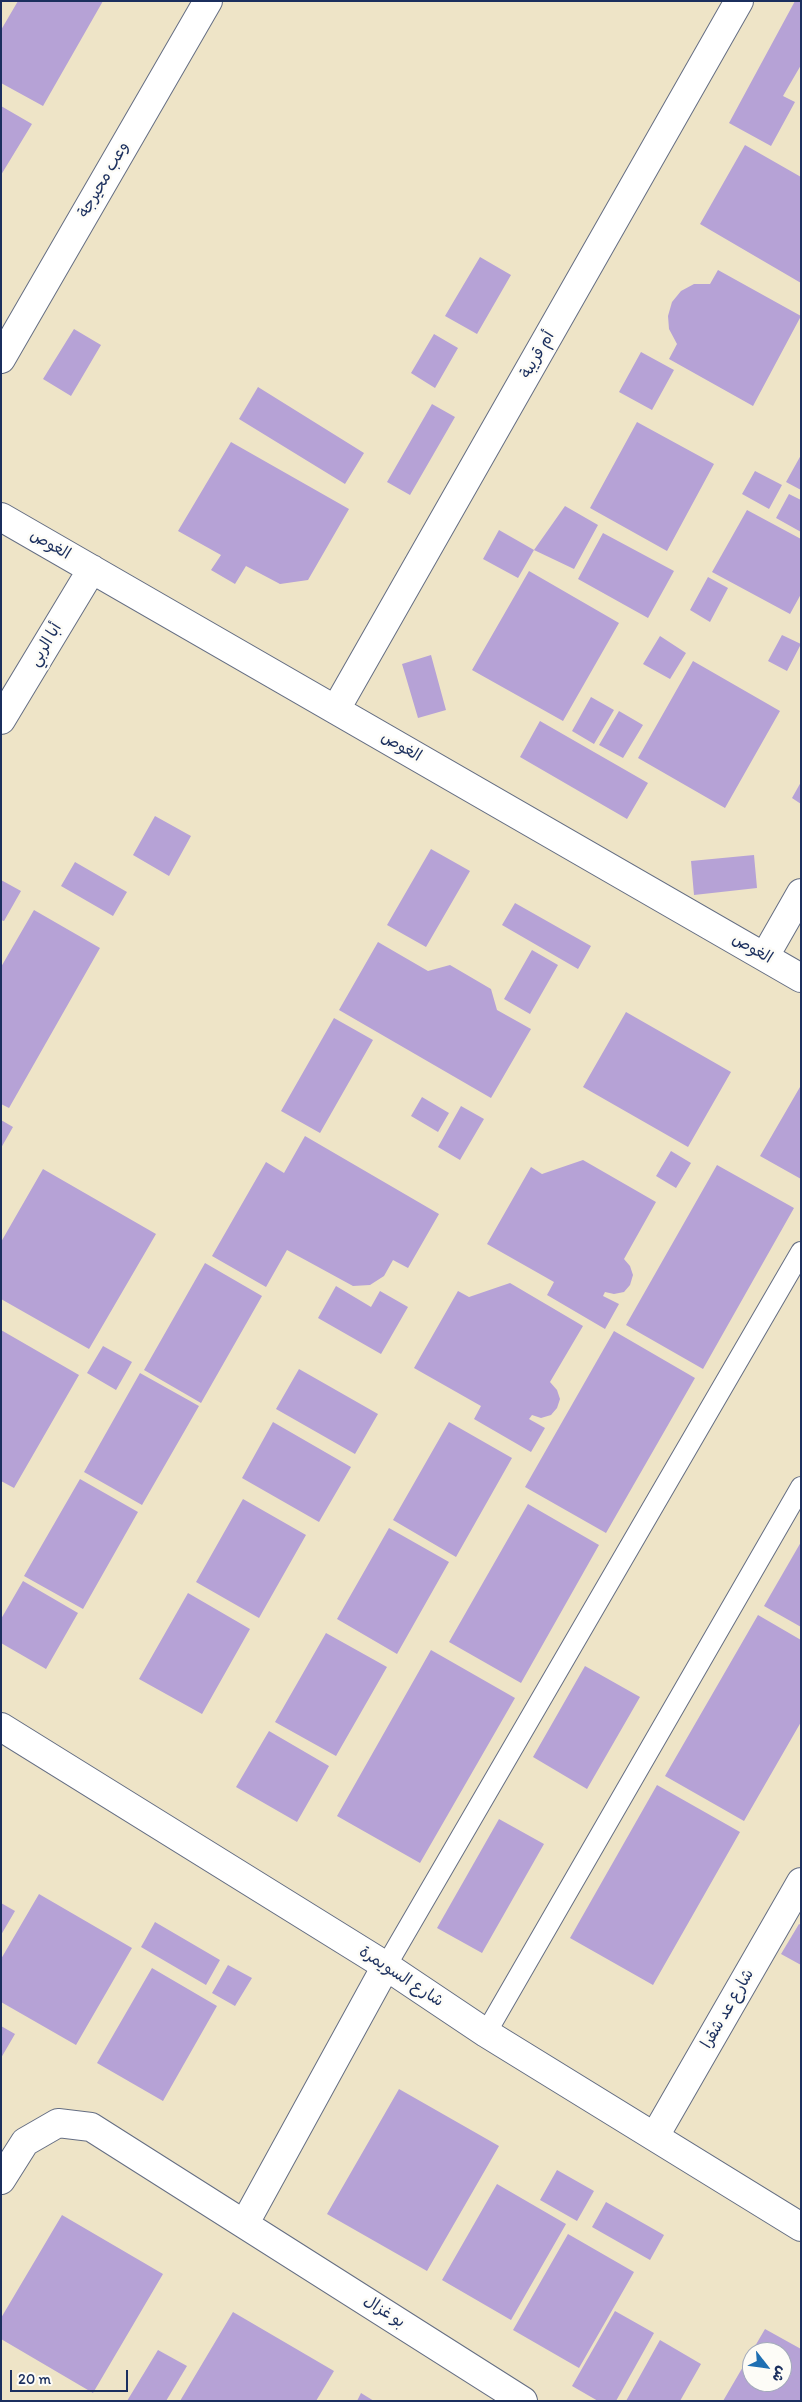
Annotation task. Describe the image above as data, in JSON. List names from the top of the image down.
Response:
{
  "streets": {
    "street": [
      "وعب محيرجة",
      "أم قريبة",
      "الغوص",
      "أبا الربي",
      "شارع السويمرة",
      "شارع عد شقرا",
      "بو غزال"
    ]
  },
  "crossings": [
    ["أم قريبة", "الغوص"],
    ["الغوص", "أبا الربي"],
    ["شارع السويمرة", "شارع عد شقرا"]
  ],
  "scale_bar": "20 m",
  "north": "bottom right"
}
